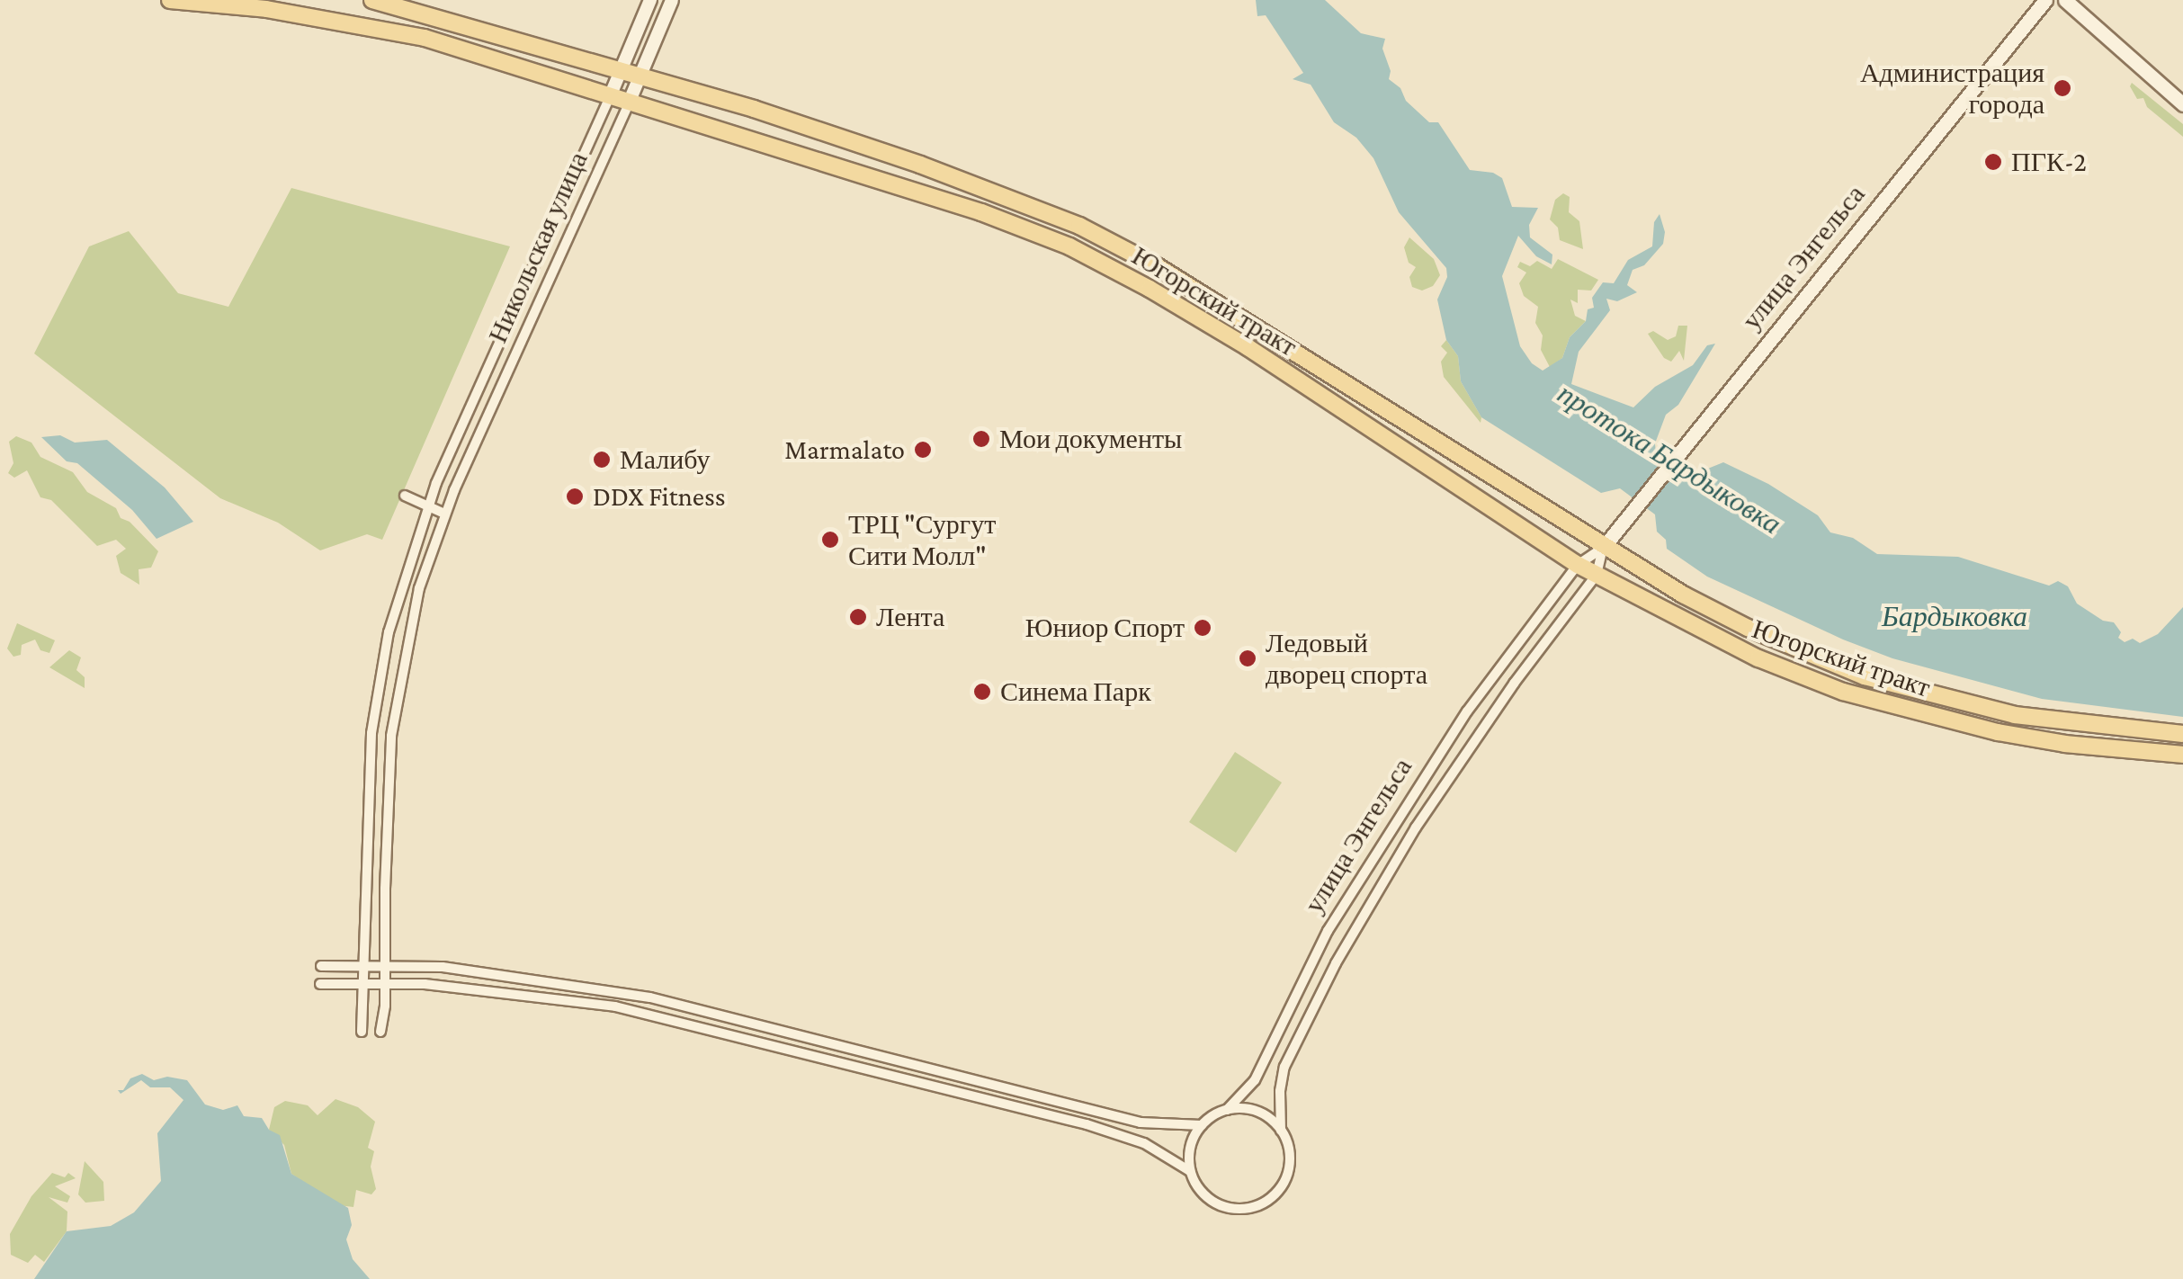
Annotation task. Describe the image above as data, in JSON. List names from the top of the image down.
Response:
{
  "streets": {
    "main road": ["улица Энгельса", "Югорский тракт"],
    "street": ["Никольская улица"]
  },
  "crossings": [
    ["Никольская улица", "Югорский тракт"],
    ["улица Энгельса", "Югорский тракт"]
  ],
  "water": ["протока Бардыковка", "Бардыковка"],
  "places": [
    "Администрация города",
    "ПГК-2",
    "Мои документы",
    "Marmalato",
    "Малибу",
    "DDX Fitness",
    "ТРЦ \"Сургут Сити Молл\"",
    "Лента",
    "Юниор Спорт",
    "Ледовый дворец спорта",
    "Синема Парк"
  ]
}
